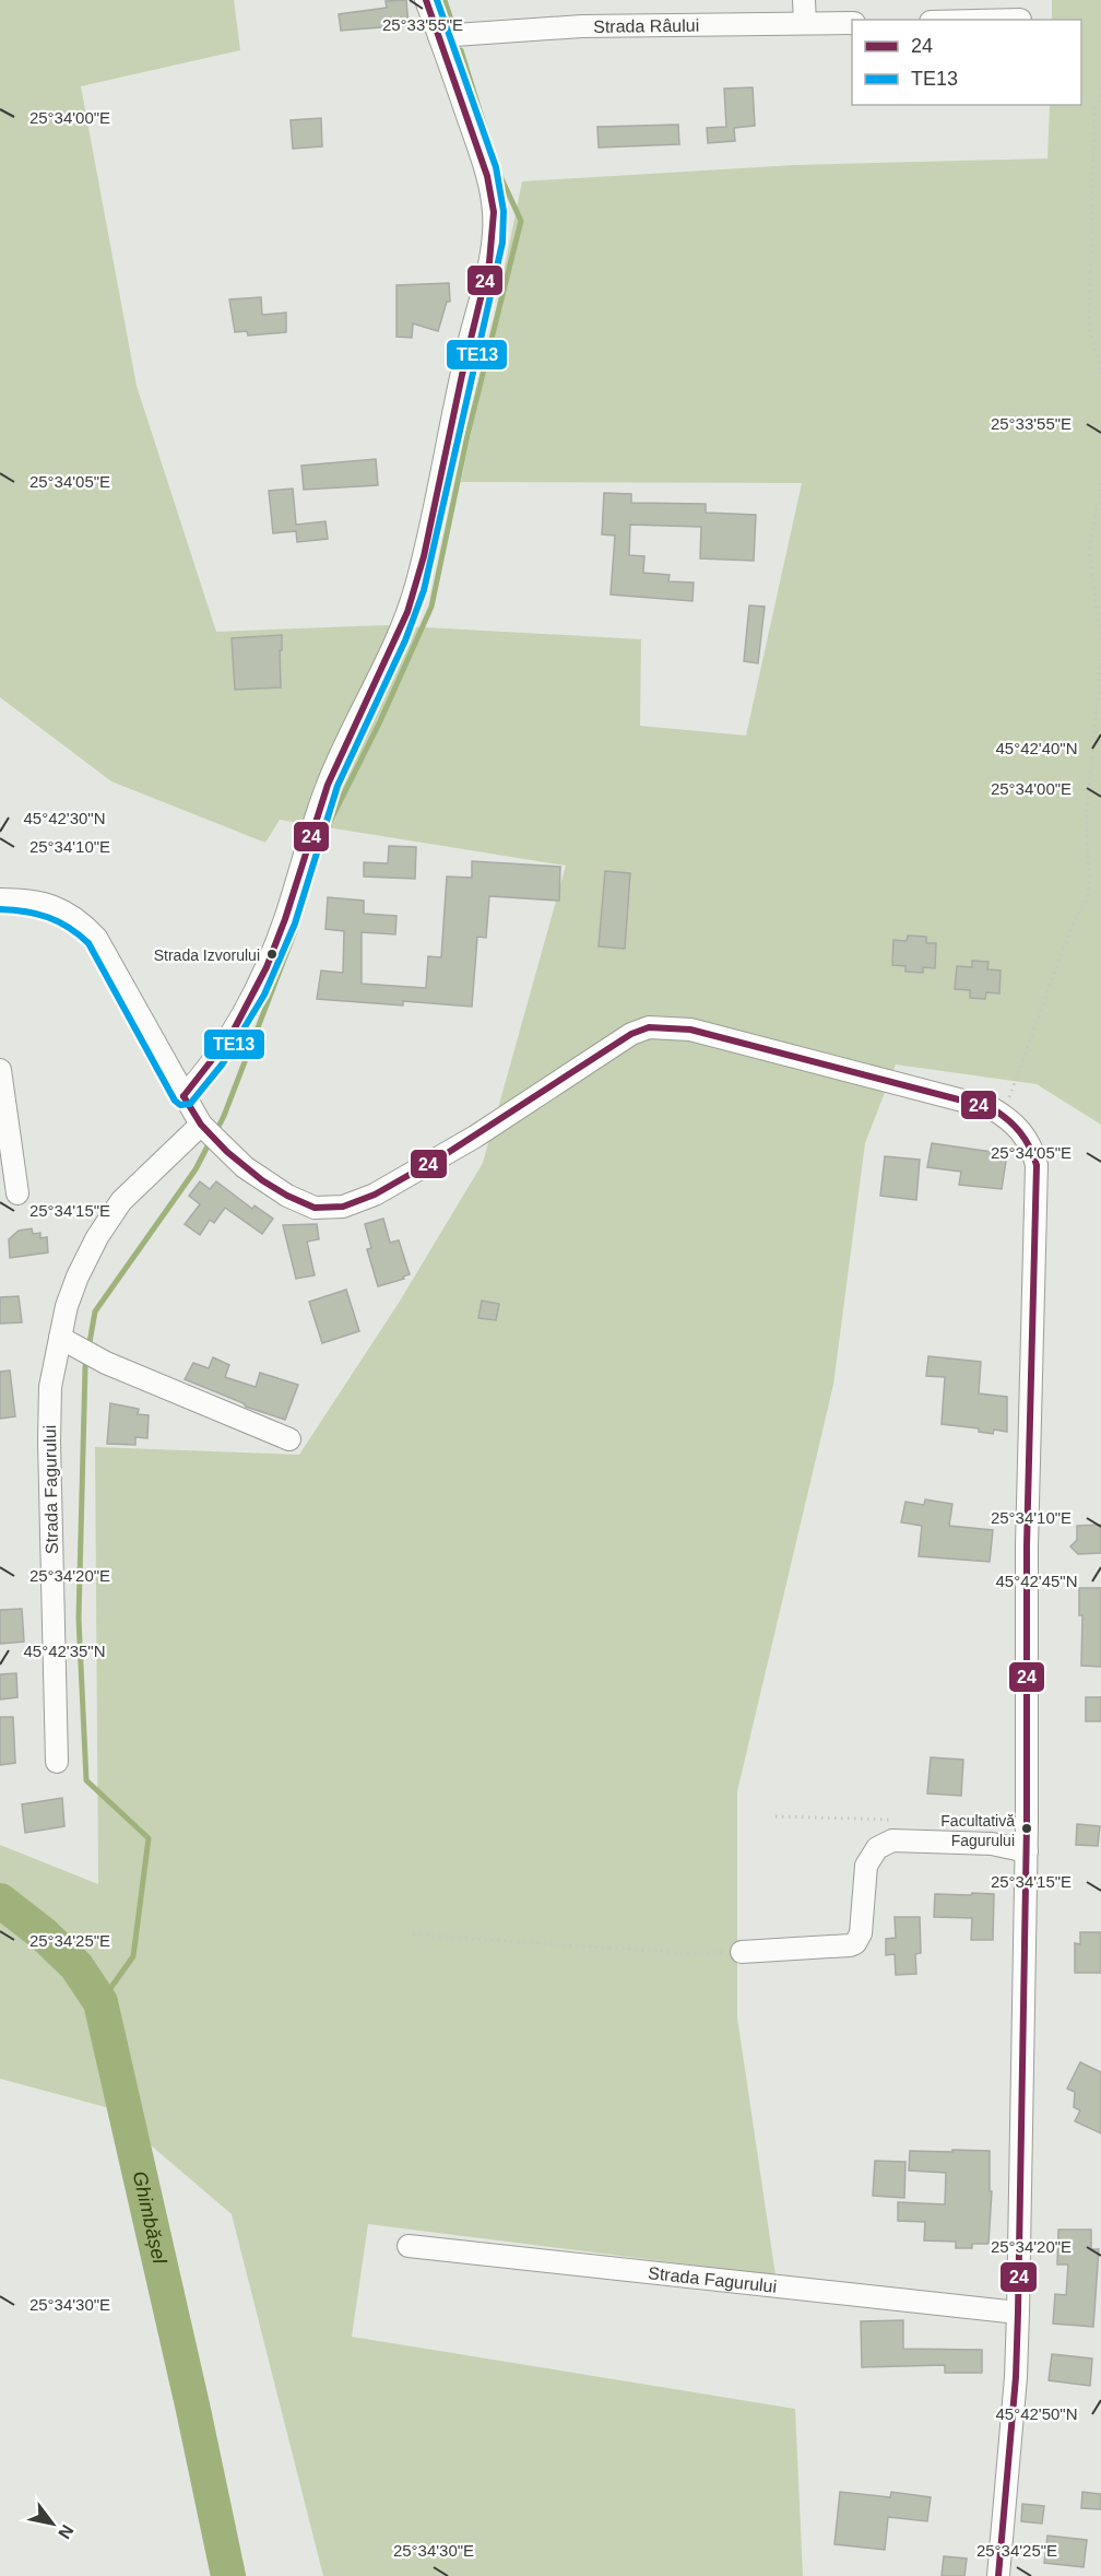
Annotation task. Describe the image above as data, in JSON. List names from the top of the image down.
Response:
{
  "streets": {
    "street": ["Strada Râului", "Strada Fagurului"]
  },
  "water": ["Ghimbășel"],
  "places": ["Strada Izvorului", "Facultativă Fagurului"],
  "lines": ["transit line 24", "transit line TE13"],
  "legend": ["24", "TE13"],
  "north": "bottom right",
  "coordinates": [
    "25°33'55\"E",
    "25°34'00\"E",
    "25°34'05\"E",
    "45°42'40\"N",
    "45°42'30\"N",
    "25°34'10\"E",
    "25°34'15\"E",
    "25°34'20\"E",
    "45°42'45\"N",
    "45°42'35\"N",
    "25°34'25\"E",
    "25°34'30\"E",
    "45°42'50\"N"
  ]
}
